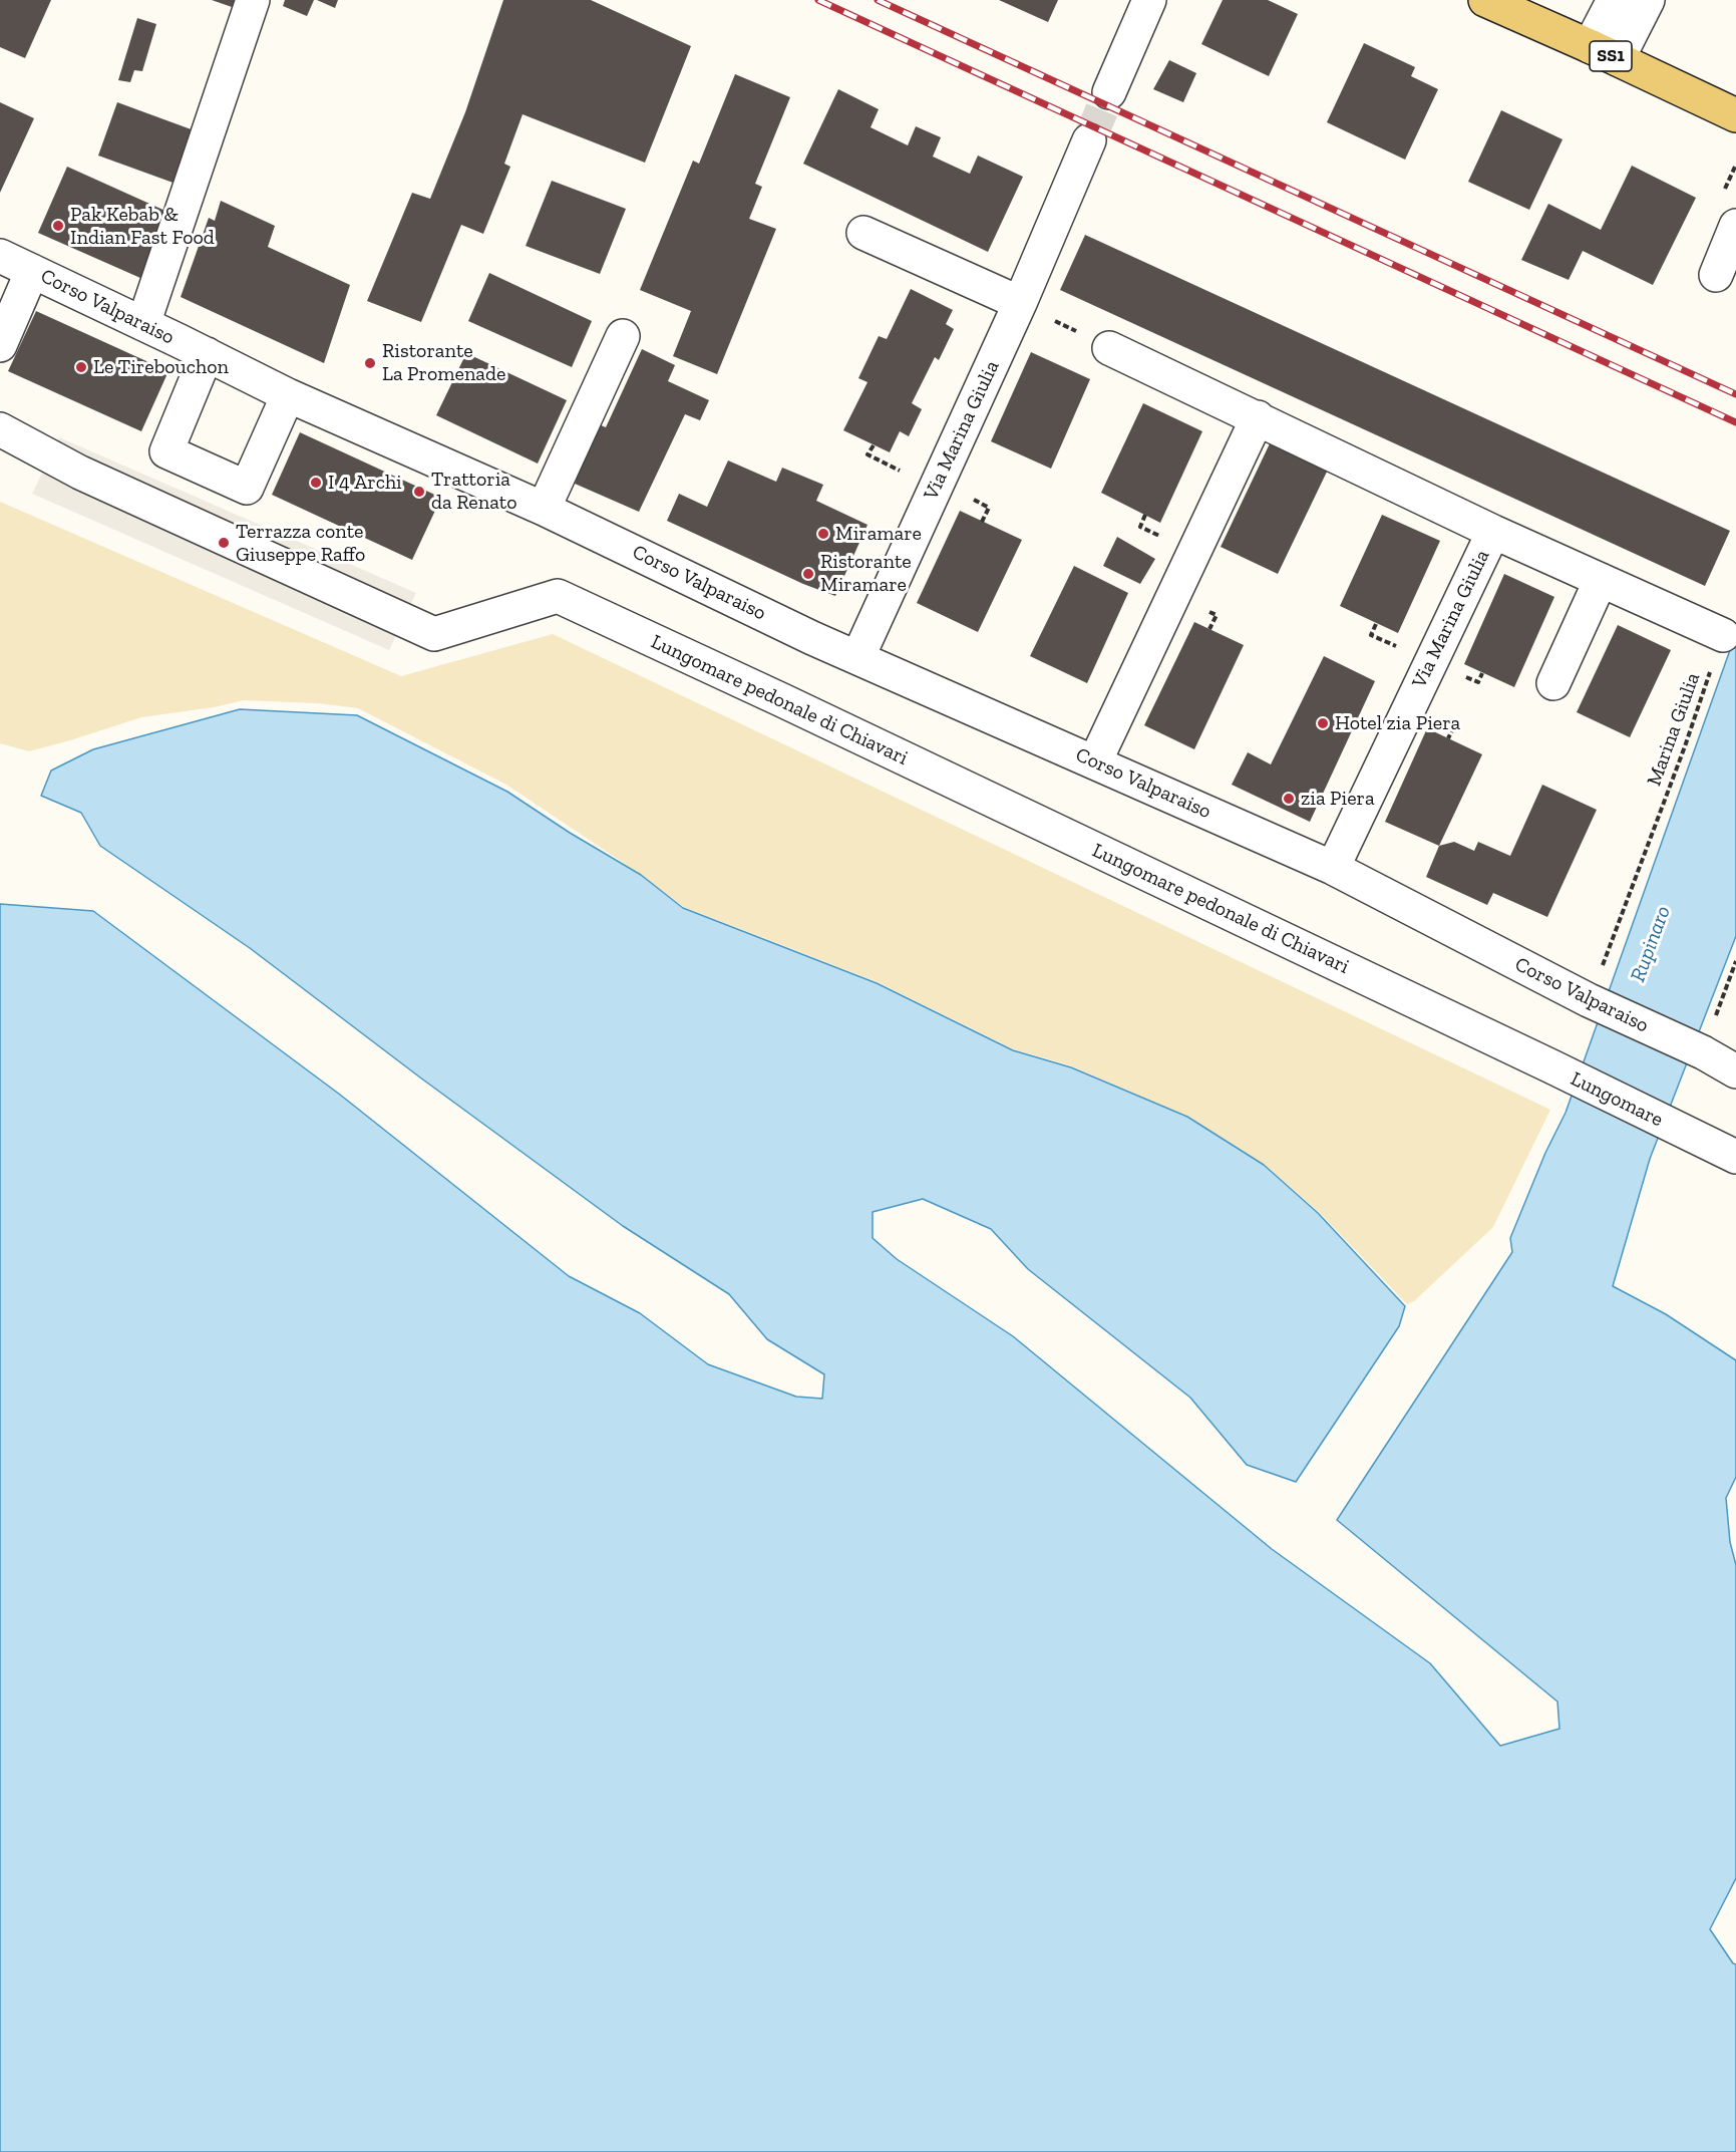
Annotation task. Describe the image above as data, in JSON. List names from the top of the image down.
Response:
{
  "streets": {
    "main road": ["SS1"],
    "street": [
      "Corso Valparaiso",
      "Via Marina Giulia",
      "Lungomare pedonale di Chiavari",
      "Lungomare"
    ],
    "path": ["Marina Giulia"]
  },
  "crossings": [
    ["Corso Valparaiso", "Via Marina Giulia"],
    ["Corso Valparaiso", "Marina Giulia"],
    ["Via Marina Giulia", "Marina Giulia"],
    ["Lungomare pedonale di Chiavari", "Lungomare"]
  ],
  "water": ["Rupinaro"],
  "places": [
    "Pak Kebab & Indian Fast Food",
    "Ristorante La Promenade",
    "Le Tirebouchon",
    "I 4 Archi",
    "Trattoria da Renato",
    "Miramare",
    "Terrazza conte Giuseppe Raffo",
    "Ristorante Miramare",
    "Hotel zia Piera",
    "zia Piera"
  ]
}
